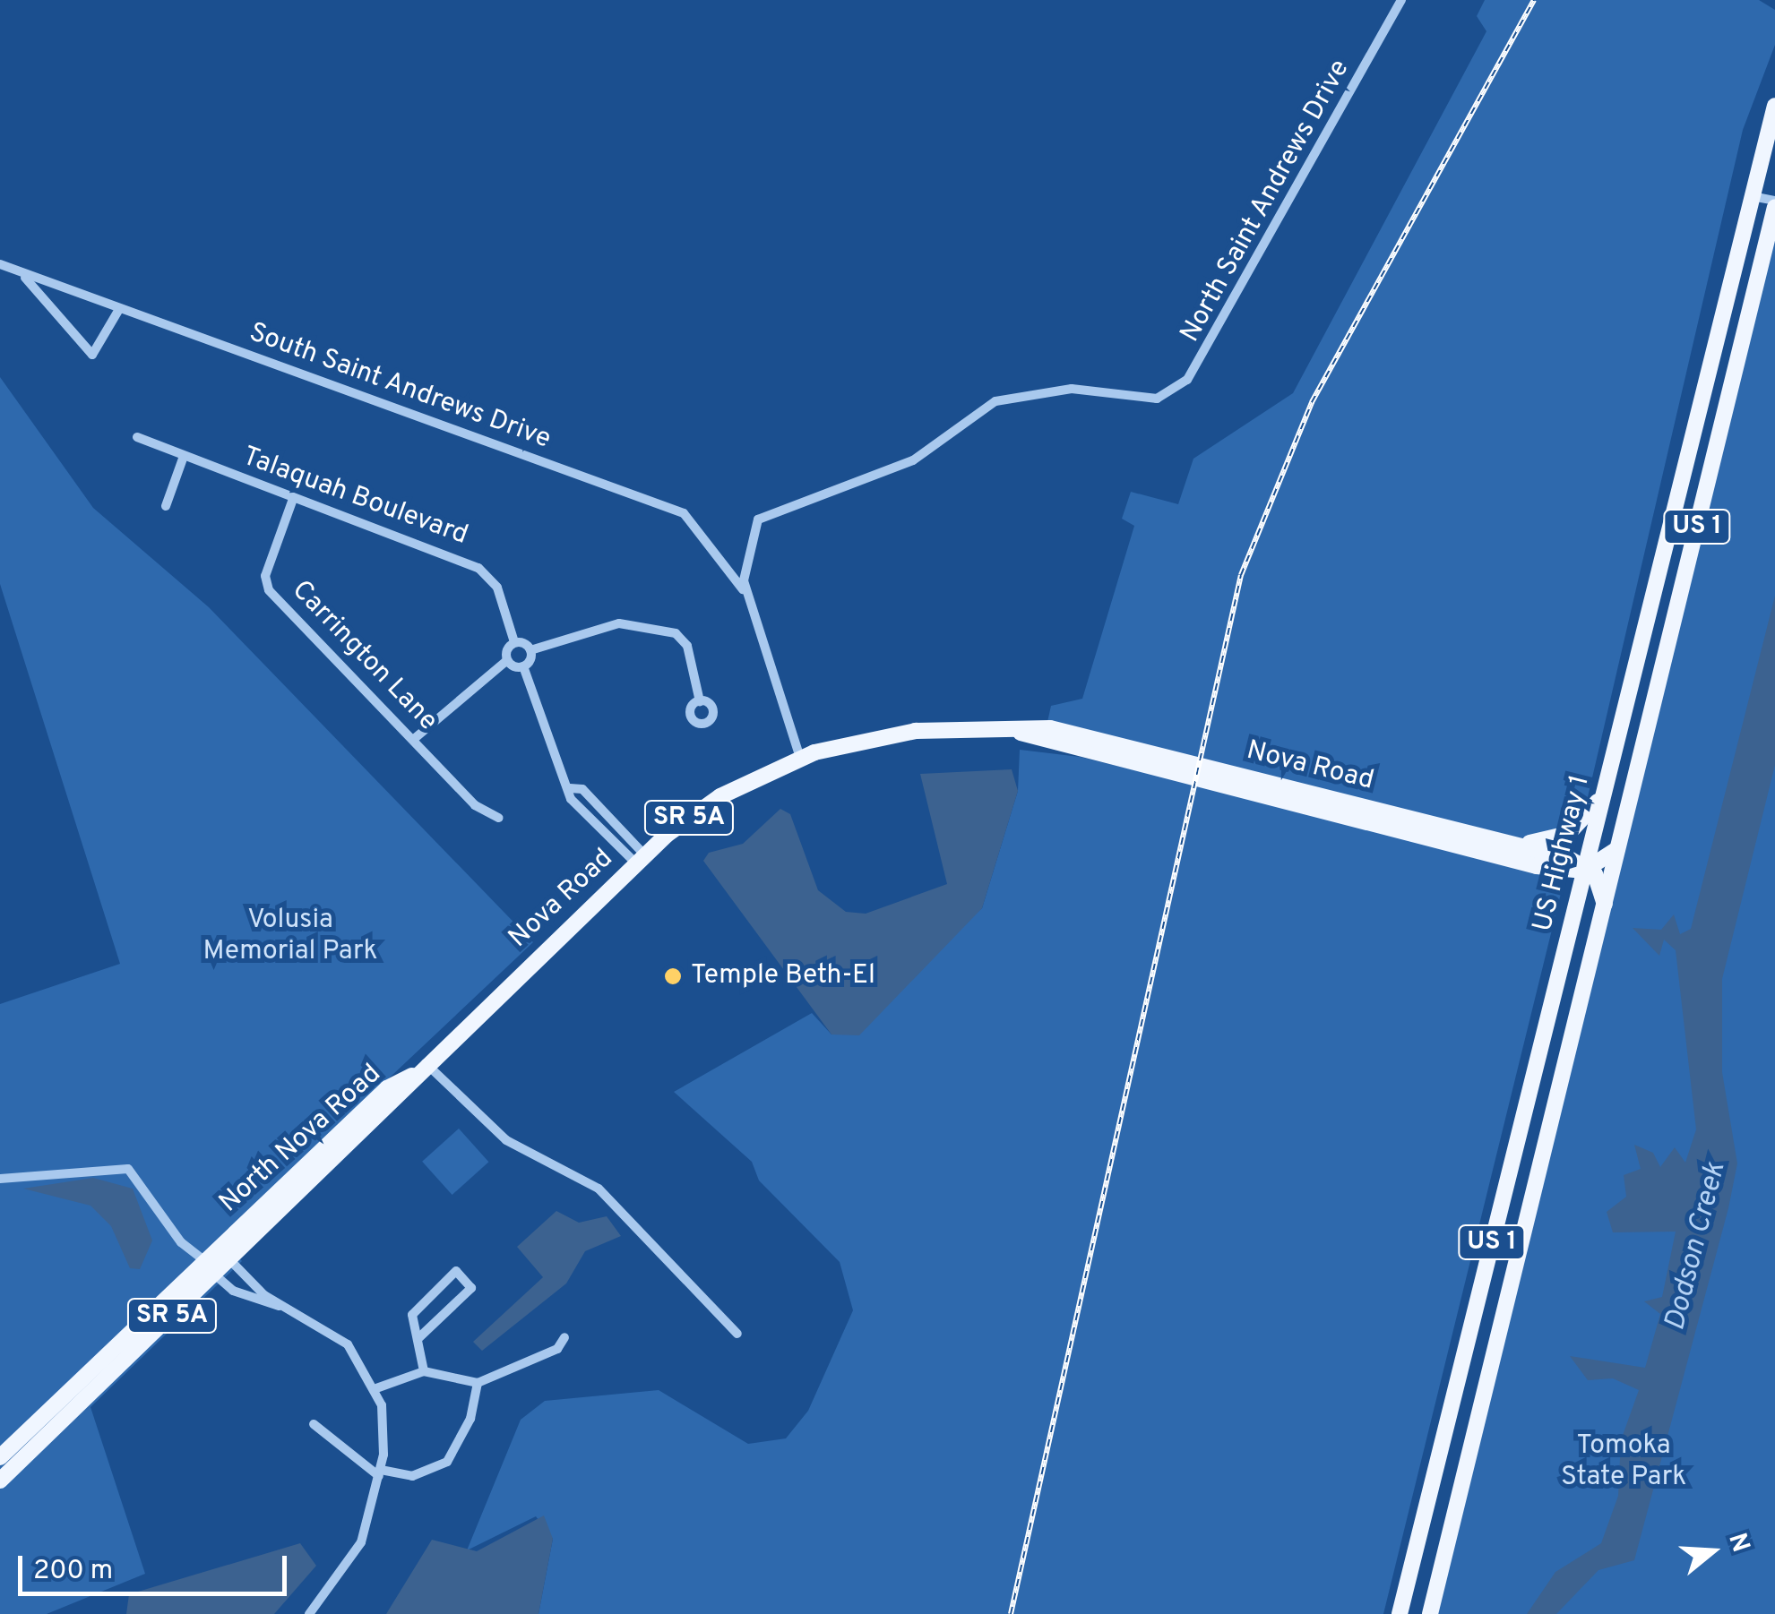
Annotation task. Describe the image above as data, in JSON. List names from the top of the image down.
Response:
{
  "streets": {
    "main road": [
      "US 1",
      "Nova Road",
      "SR 5A",
      "US Highway 1",
      "North Nova Road"
    ],
    "street": [
      "North Saint Andrews Drive",
      "South Saint Andrews Drive",
      "Talaquah Boulevard",
      "Carrington Lane"
    ]
  },
  "crossings": [
    ["North Saint Andrews Drive", "South Saint Andrews Drive"],
    ["Talaquah Boulevard", "Carrington Lane"],
    ["Nova Road", "US Highway 1"],
    ["Nova Road", "North Nova Road"]
  ],
  "water": ["Dodson Creek"],
  "parks": ["Volusia Memorial Park", "Tomoka State Park"],
  "places": ["Temple Beth-El"],
  "scale_bar": "200 m",
  "north": "right"
}
